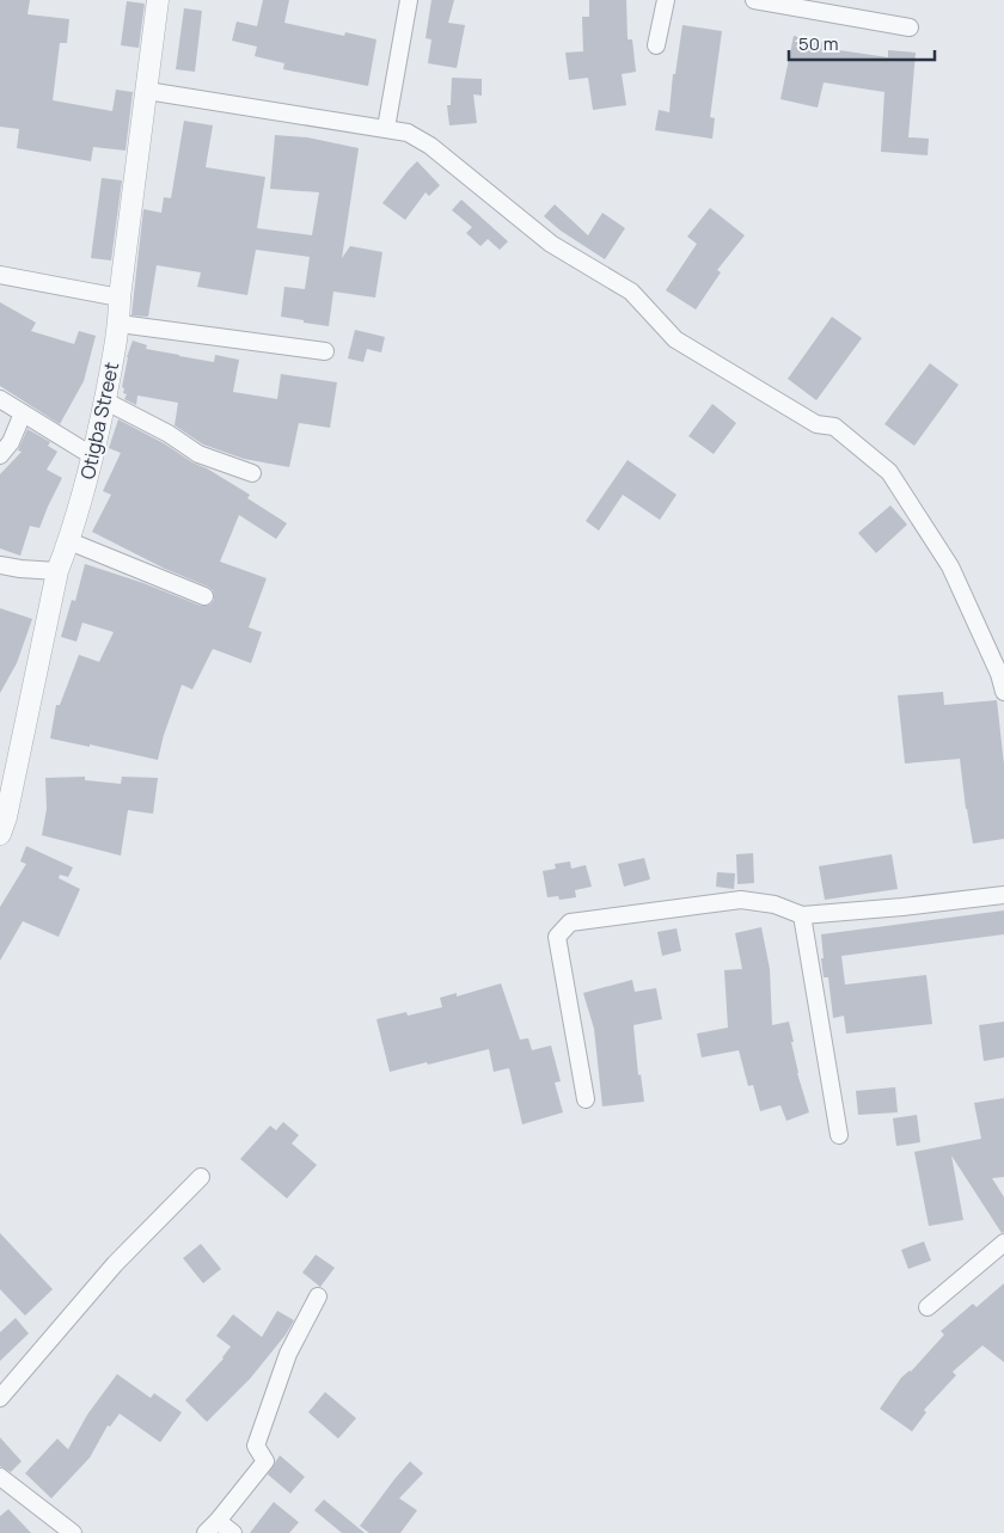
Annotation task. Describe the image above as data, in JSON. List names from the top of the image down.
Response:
{
  "streets": {
    "street": ["Otigba Street"]
  },
  "scale_bar": "50 m"
}
